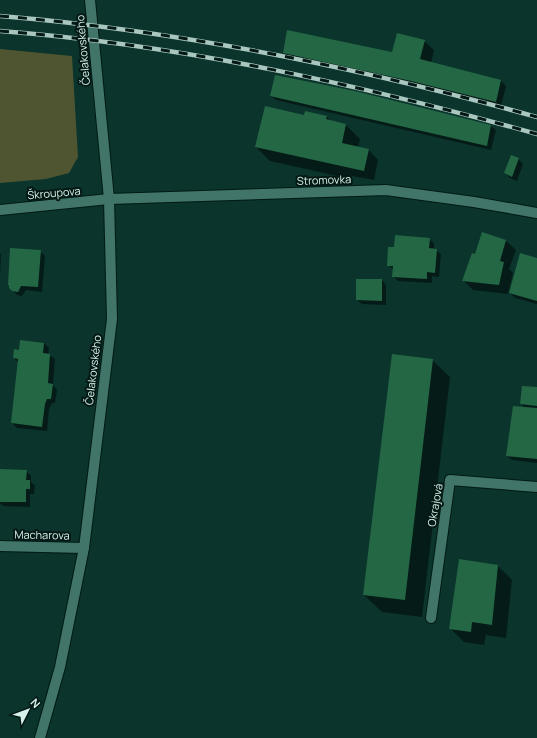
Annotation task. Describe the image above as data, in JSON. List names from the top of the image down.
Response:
{
  "streets": {
    "street": [
      "Čelakovského",
      "Stromovka",
      "Škroupova",
      "Okrajová",
      "Macharova"
    ]
  },
  "crossings": [
    ["Čelakovského", "Stromovka"],
    ["Čelakovského", "Škroupova"],
    ["Čelakovského", "Macharova"],
    ["Stromovka", "Škroupova"]
  ],
  "north": "top right"
}
